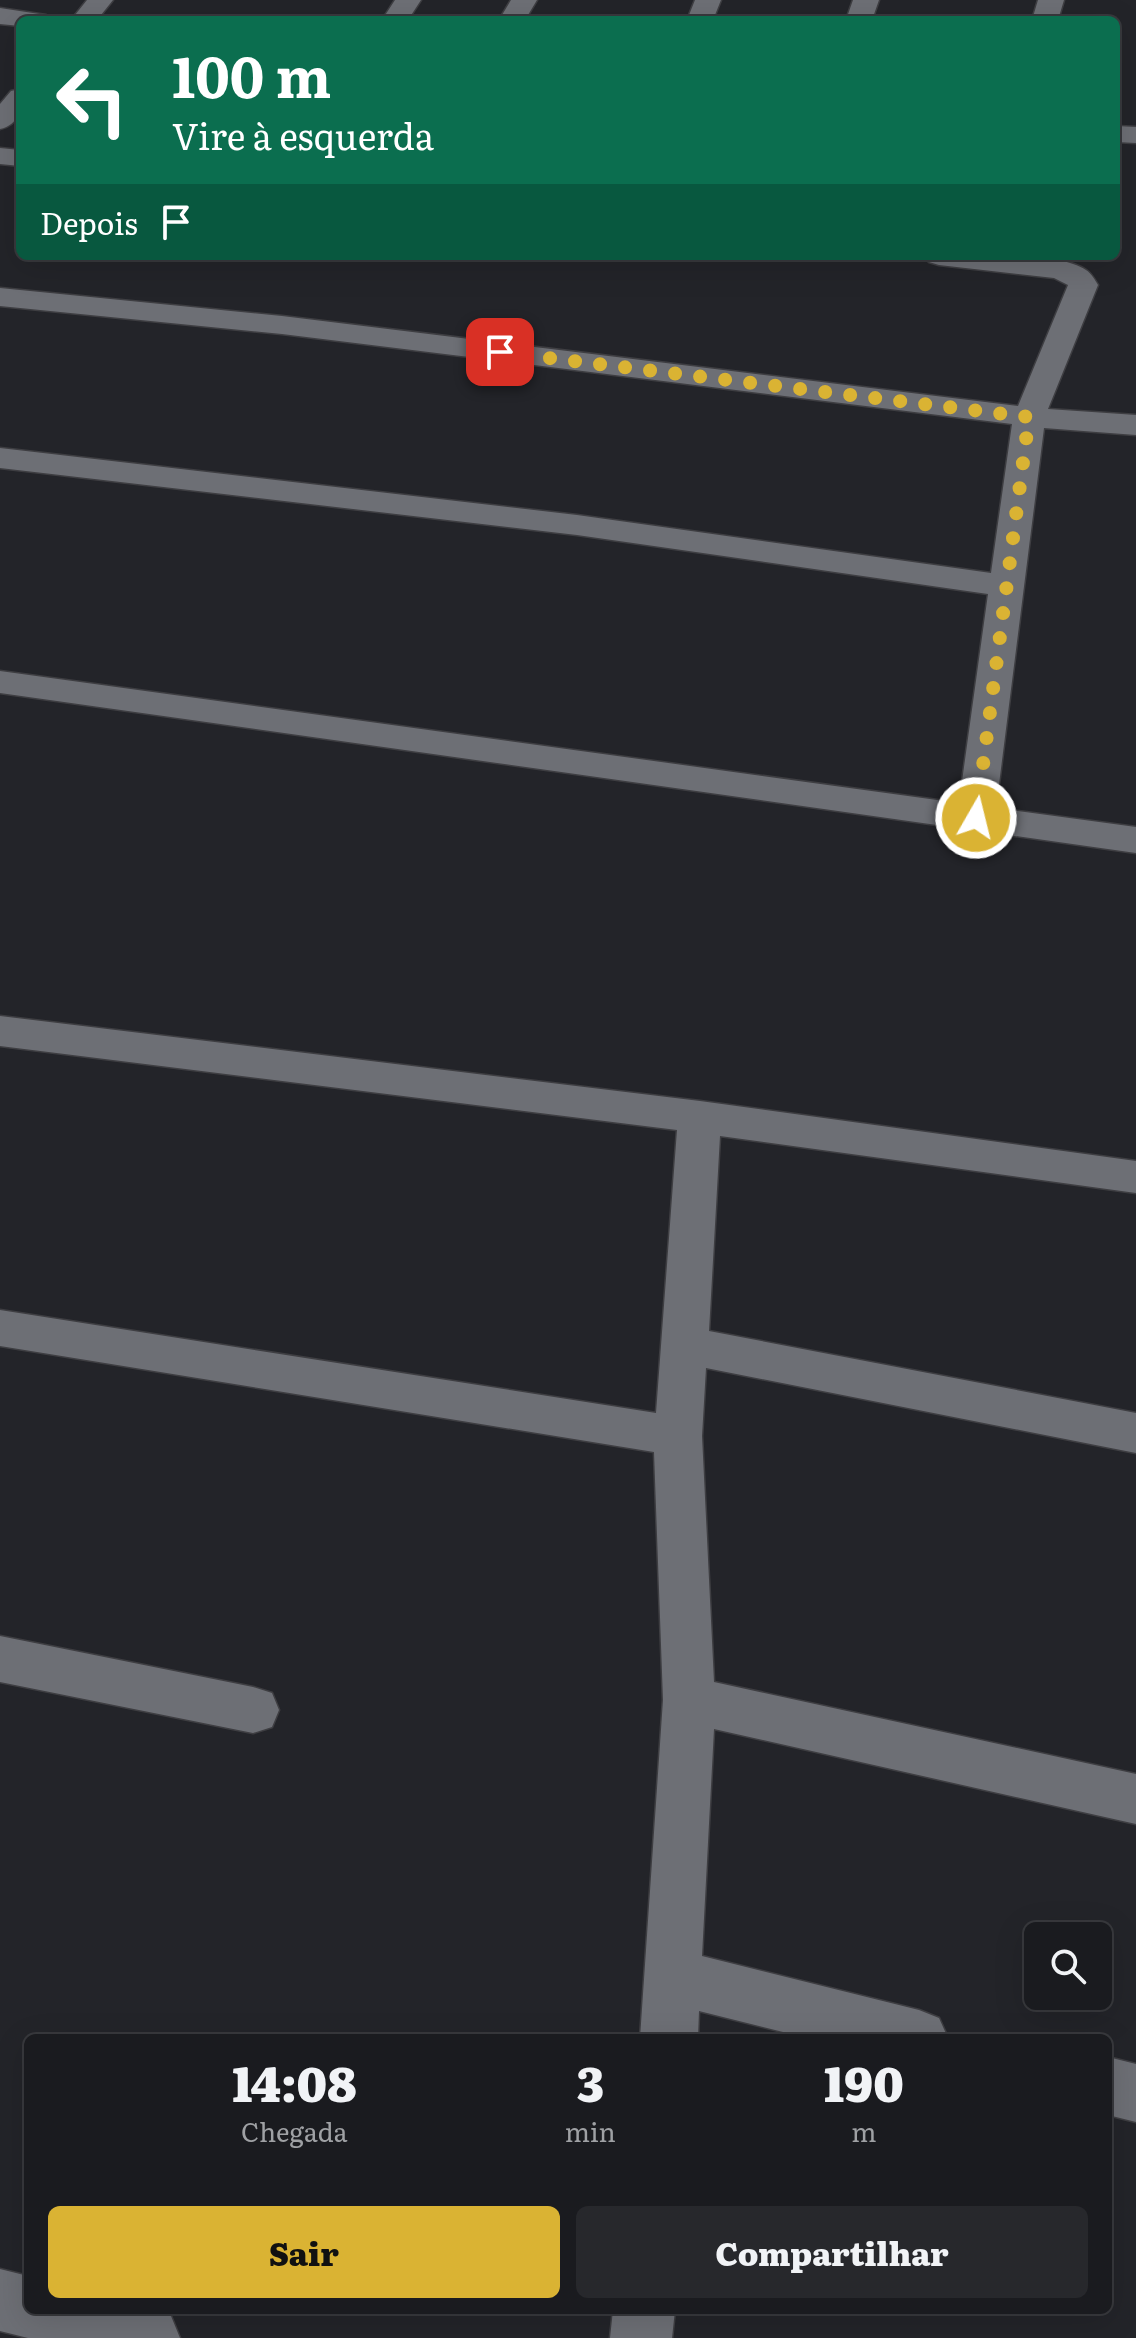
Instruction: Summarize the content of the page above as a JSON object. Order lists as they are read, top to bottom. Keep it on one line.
{"page":{"turn":["100 m","Vire à esquerda"],"then":"Depois","eta":["14:08","Chegada","3","min","190","m"],"buttons":["Sair","Compartilhar"]}}
